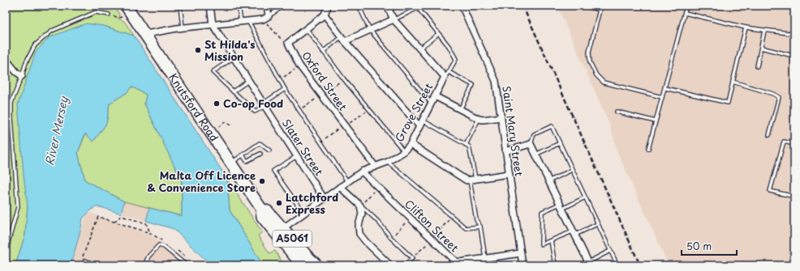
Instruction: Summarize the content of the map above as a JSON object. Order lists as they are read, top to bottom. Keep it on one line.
{"streets":{"highway":["Knutsford Road","A5061"],"street":["Oxford Street","Grove Street","Saint Mary Street","Slater Street","Clifton Street"]},"crossings":[["Oxford Street","Grove Street"],["Knutsford Road","Grove Street"],["Grove Street","Slater Street"],["Grove Street","Clifton Street"],["Saint Mary Street","Clifton Street"]],"water":["River Mersey"],"places":["St Hilda's Mission","Co-op Food","Malta Off Licence & Convenience Store","Latchford Express"],"scale_bar":"50 m"}
